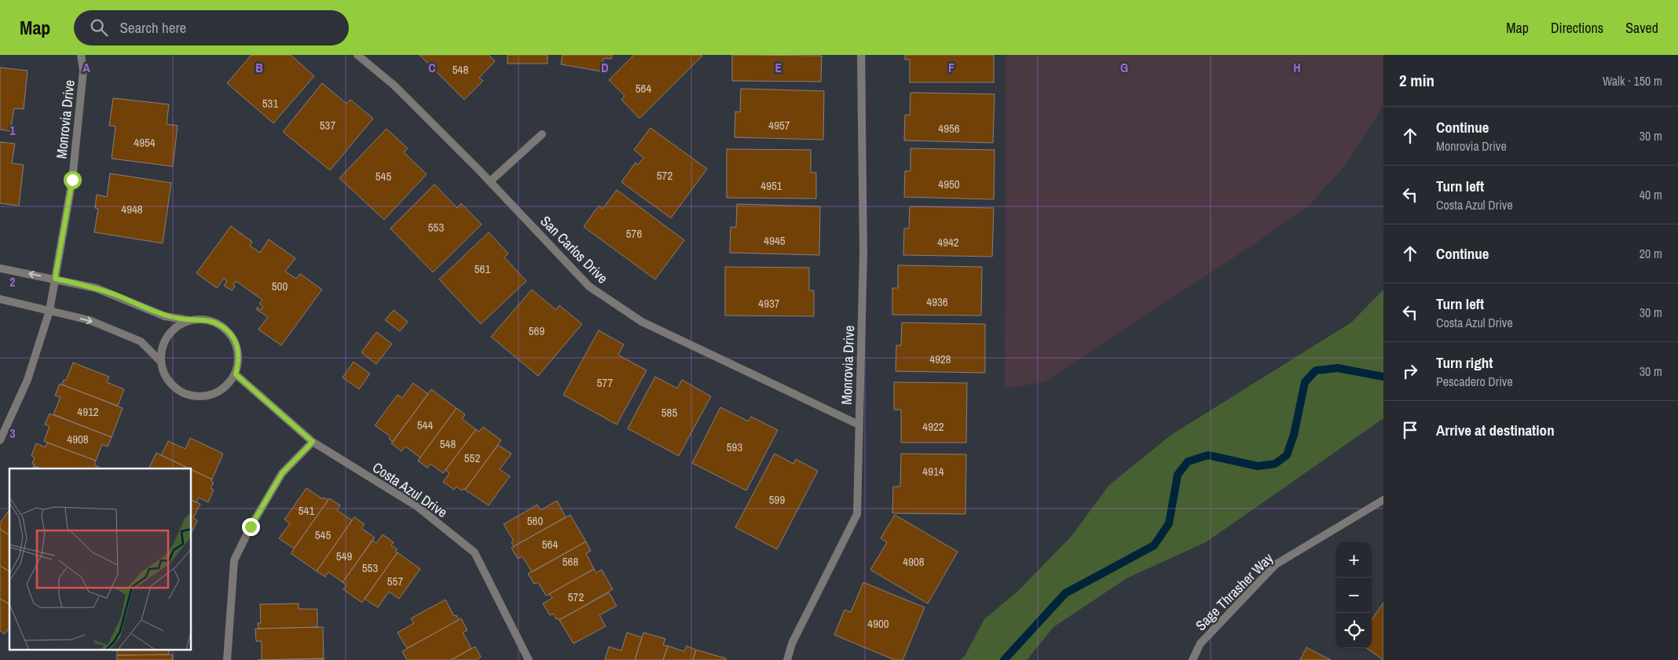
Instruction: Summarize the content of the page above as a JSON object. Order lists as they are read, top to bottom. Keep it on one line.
{"streets":{"street":["Monrovia Drive","San Carlos Drive","Costa Azul Drive","Sage Thrasher Way"]},"crossings":[["Monrovia Drive","San Carlos Drive"]],"house_numbers":["548","564","531","537","4957","4956","4954","572","545","4950","4951","4948","553","576","4945","4942","561","500","4936","4937","569","4928","577","4912","585","544","4922","4908","548","593","552","4914","599","541","560","545","564","549","568","4908","553","557","572","4900"],"page":{"header":"Map","search":"Search here","nav":["Map","Directions","Saved"],"heading":["2 min","Walk · 150 m"],"list":[["Continue","Monrovia Drive","30 m"],["Turn left","Costa Azul Drive","40 m"],["Continue","20 m"],["Turn left","Costa Azul Drive","30 m"],["Turn right","Pescadero Drive","30 m"],"Arrive at destination"],"map_buttons":["+","−"]},"grid":{"columns":["A","B","C","D","E","F","G","H"],"rows":["1","2","3"]}}
